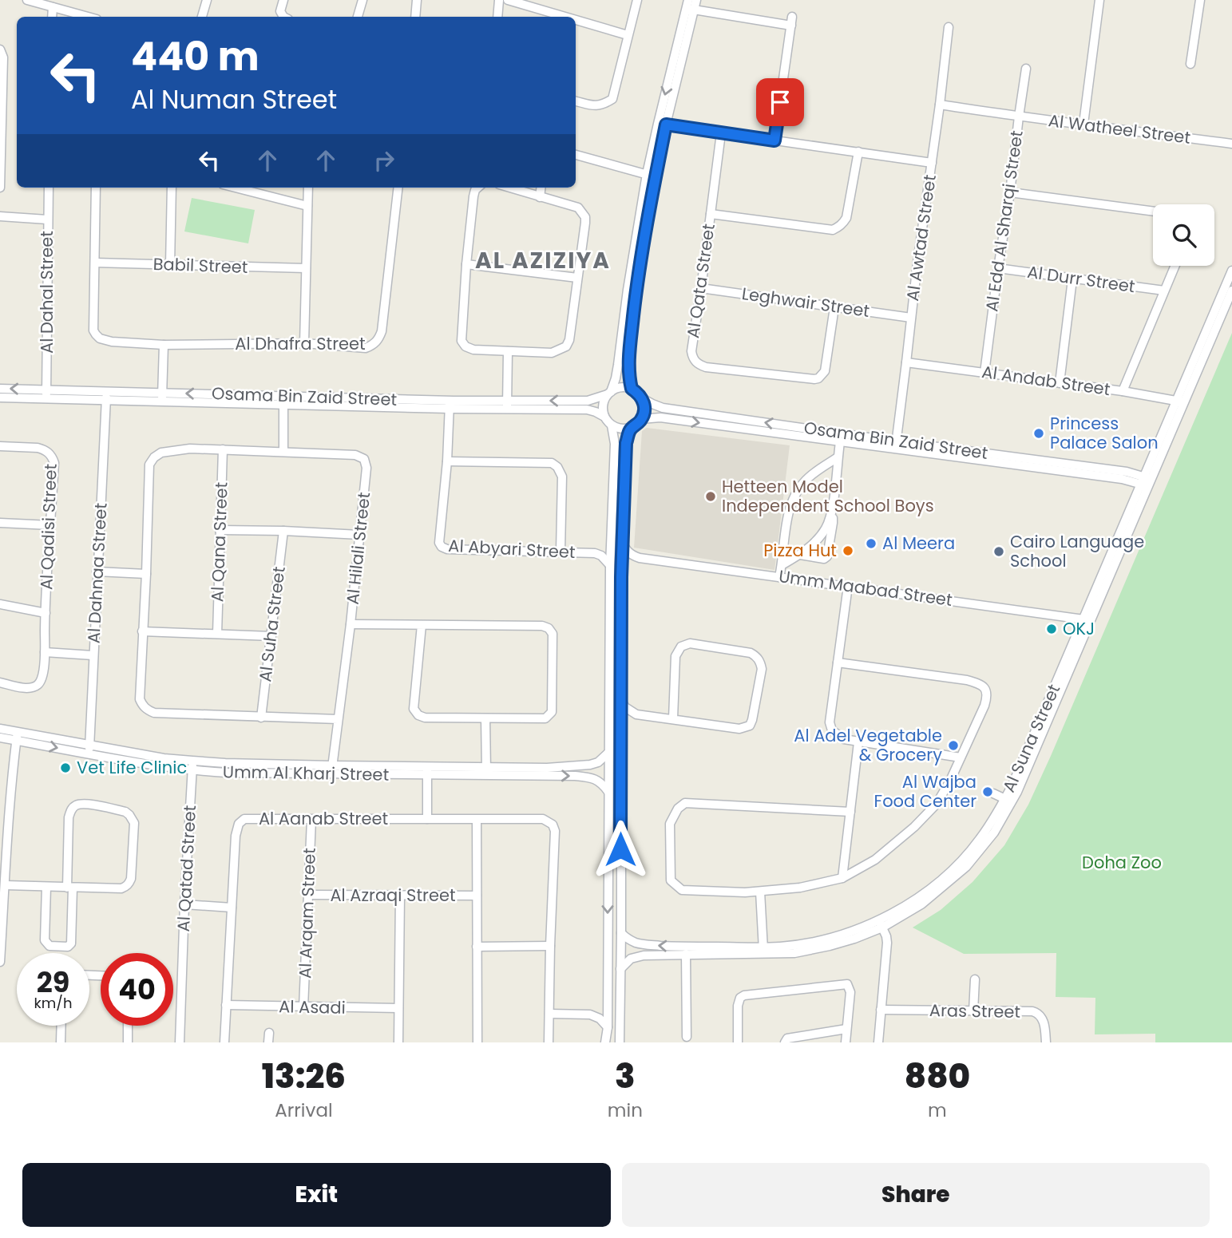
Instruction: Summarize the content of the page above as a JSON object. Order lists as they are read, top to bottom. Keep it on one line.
{"streets":{"street":["Al Watheel Street","Al Edd Al Sharqi Street","Al Awtad Street","Babil Street","Al Durr Street","Al Qata Street","Al Dahal Street","Leghwair Street","Al Dhafra Street","Al Andab Street","Osama Bin Zaid Street","Al Qadisi Street","Al Qana Street","Al Hilali Street","Al Abyari Street","Al Dahnaa Street","Umm Maabad Street","Al Suha Street","Al Suna Street","Umm Al Kharj Street","Al Aanab Street","Al Qatad Street","Al Azraqi Street","Al Arqam Street","Al Asadi","Aras Street"]},"crossings":[["Al Watheel Street","Al Edd Al Sharqi Street"],["Al Watheel Street","Al Awtad Street"],["Al Edd Al Sharqi Street","Al Durr Street"],["Al Edd Al Sharqi Street","Al Andab Street"],["Al Awtad Street","Leghwair Street"],["Al Awtad Street","Al Andab Street"],["Al Awtad Street","Osama Bin Zaid Street"],["Babil Street","Al Dhafra Street"],["Al Qata Street","Leghwair Street"],["Al Dahal Street","Osama Bin Zaid Street"],["Al Andab Street","Al Suna Street"],["Osama Bin Zaid Street","Al Abyari Street"],["Osama Bin Zaid Street","Al Dahnaa Street"],["Osama Bin Zaid Street","Al Suna Street"],["Al Qana Street","Al Hilali Street"],["Al Hilali Street","Al Suha Street"],["Al Hilali Street","Umm Al Kharj Street"],["Al Dahnaa Street","Umm Al Kharj Street"],["Umm Maabad Street","Al Suna Street"],["Umm Al Kharj Street","Al Qatad Street"],["Al Aanab Street","Al Arqam Street"],["Al Aanab Street","Al Asadi"],["Al Azraqi Street","Al Arqam Street"],["Al Arqam Street","Al Asadi"]],"districts":["AL AZIZIYA"],"parks":["Doha Zoo"],"places":["Princess Palace Salon","Hetteen Model Independent School Boys","Al Meera","Pizza Hut","Cairo Language School","OKJ","Al Adel Vegetable & Grocery","Vet Life Clinic","Al Wajba Food Center"],"page":{"turn":["440 m","Al Numan Street"],"speed":"29 km/h","limit":"40","eta":["13:26","Arrival","3","min","880","m"],"buttons":["Exit","Share"]}}
